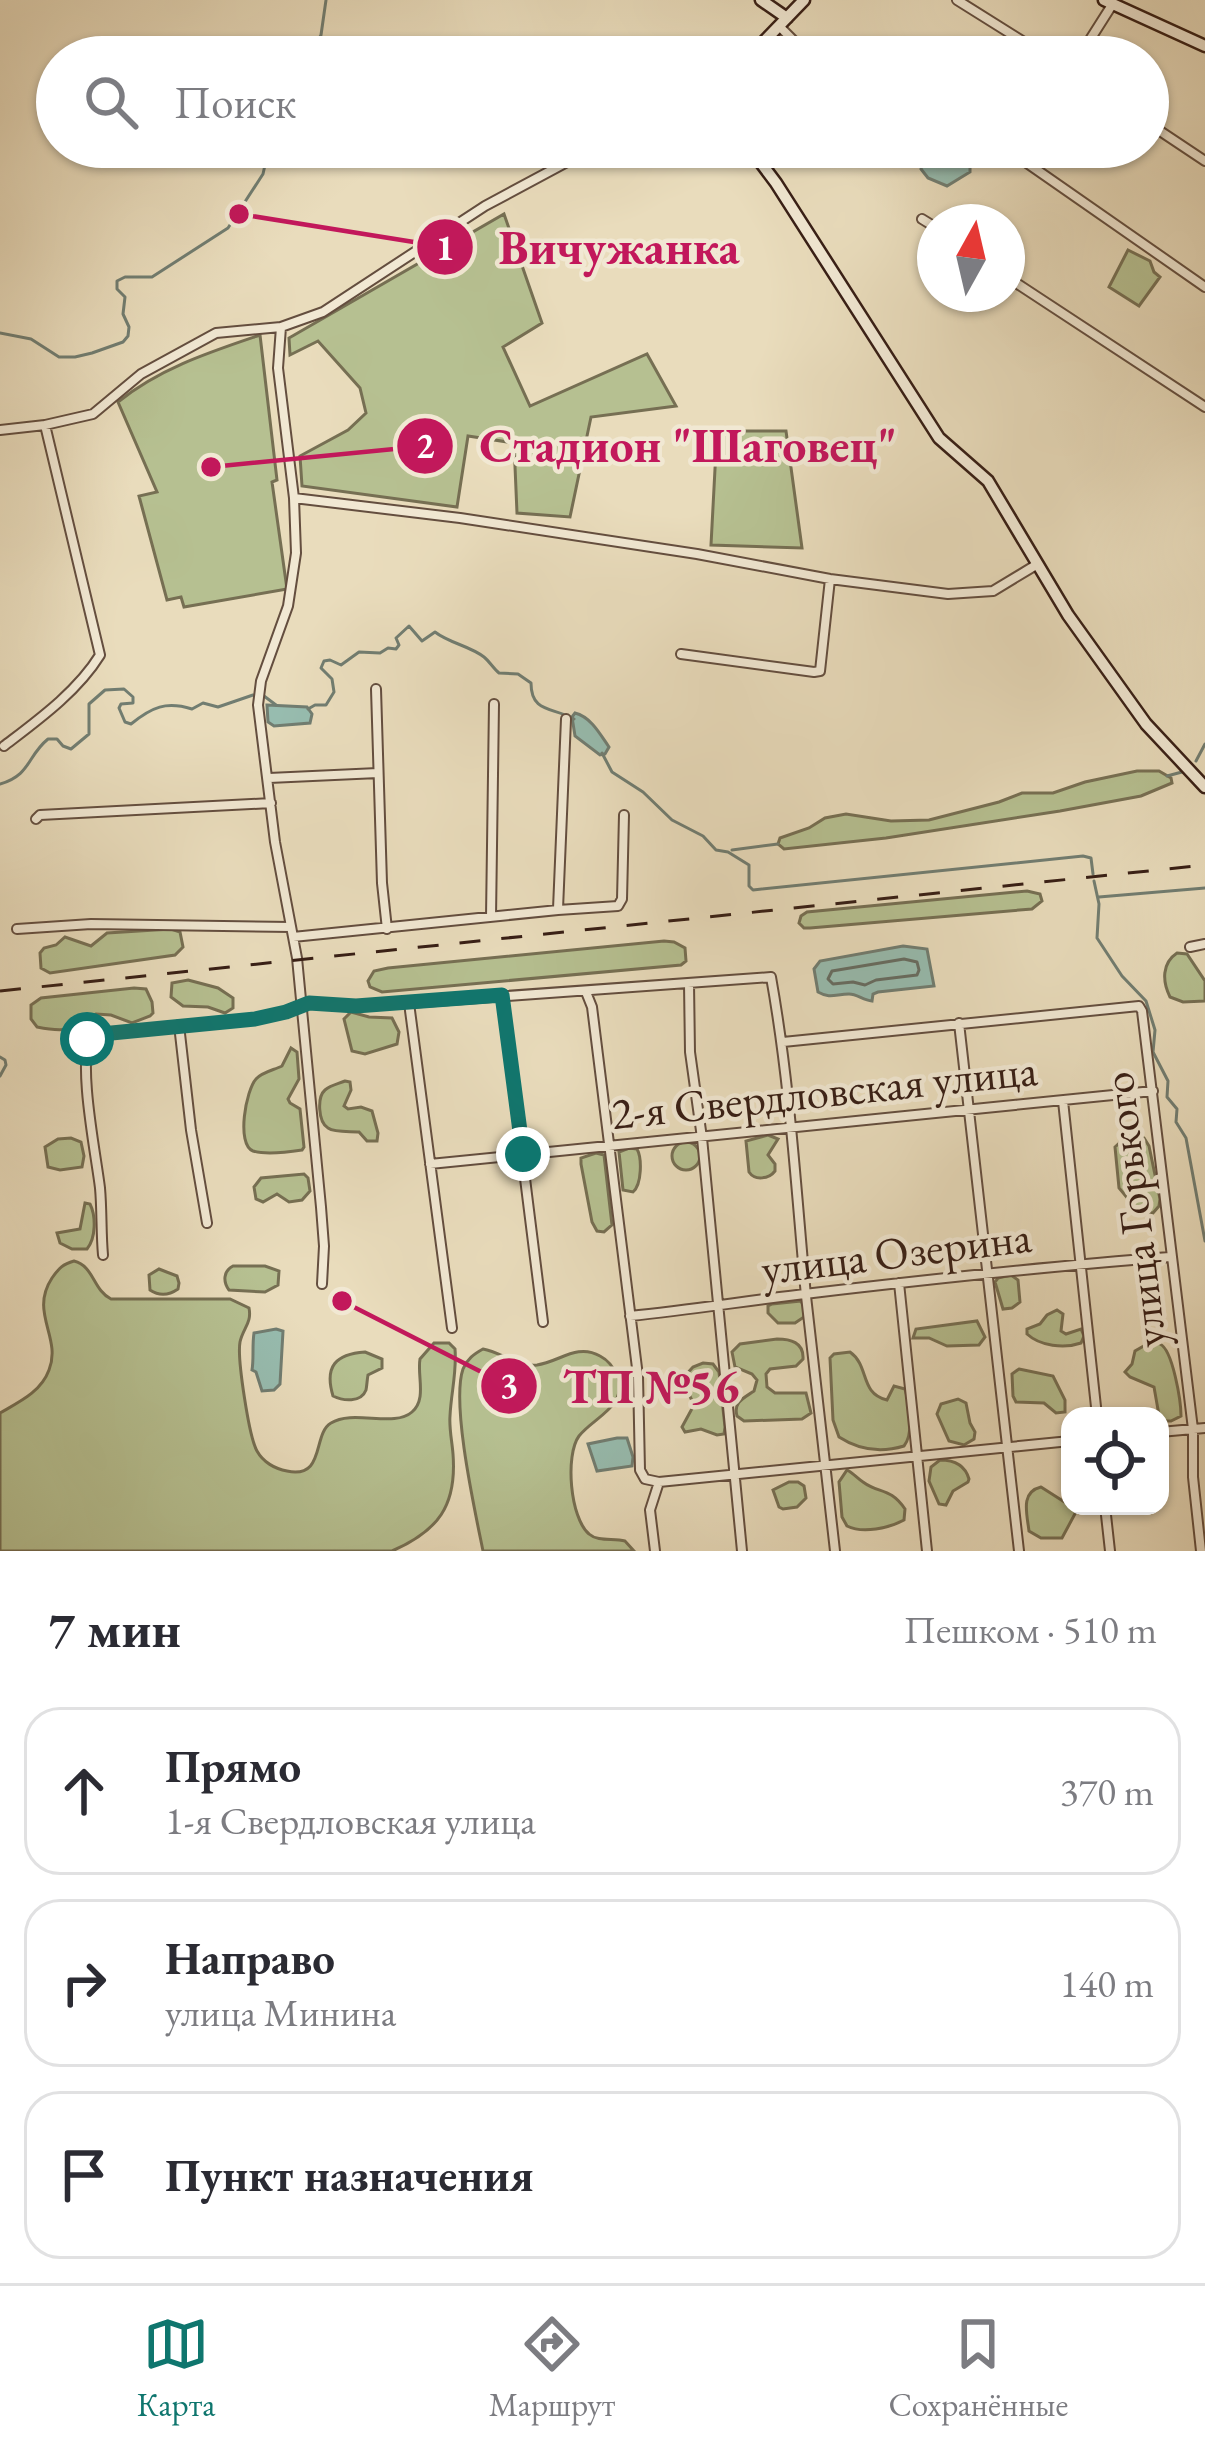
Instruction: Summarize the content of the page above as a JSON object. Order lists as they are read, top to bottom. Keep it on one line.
{"streets":{"street":["2-я Свердловская улица","улица Горького","улица Озерина"]},"crossings":[["2-я Свердловская улица","улица Горького"],["улица Горького","улица Озерина"]],"places":["Вичужанка","Стадион \"Шаговец\"","ТП №56"],"north":"top","page":{"search":"Поиск","heading":["7 мин","Пешком · 510 m"],"list":[["Прямо","1-я Свердловская улица","370 m"],["Направо","улица Минина","140 m"],"Пункт назначения"],"nav":["Карта","Маршрут","Сохранённые"]}}
